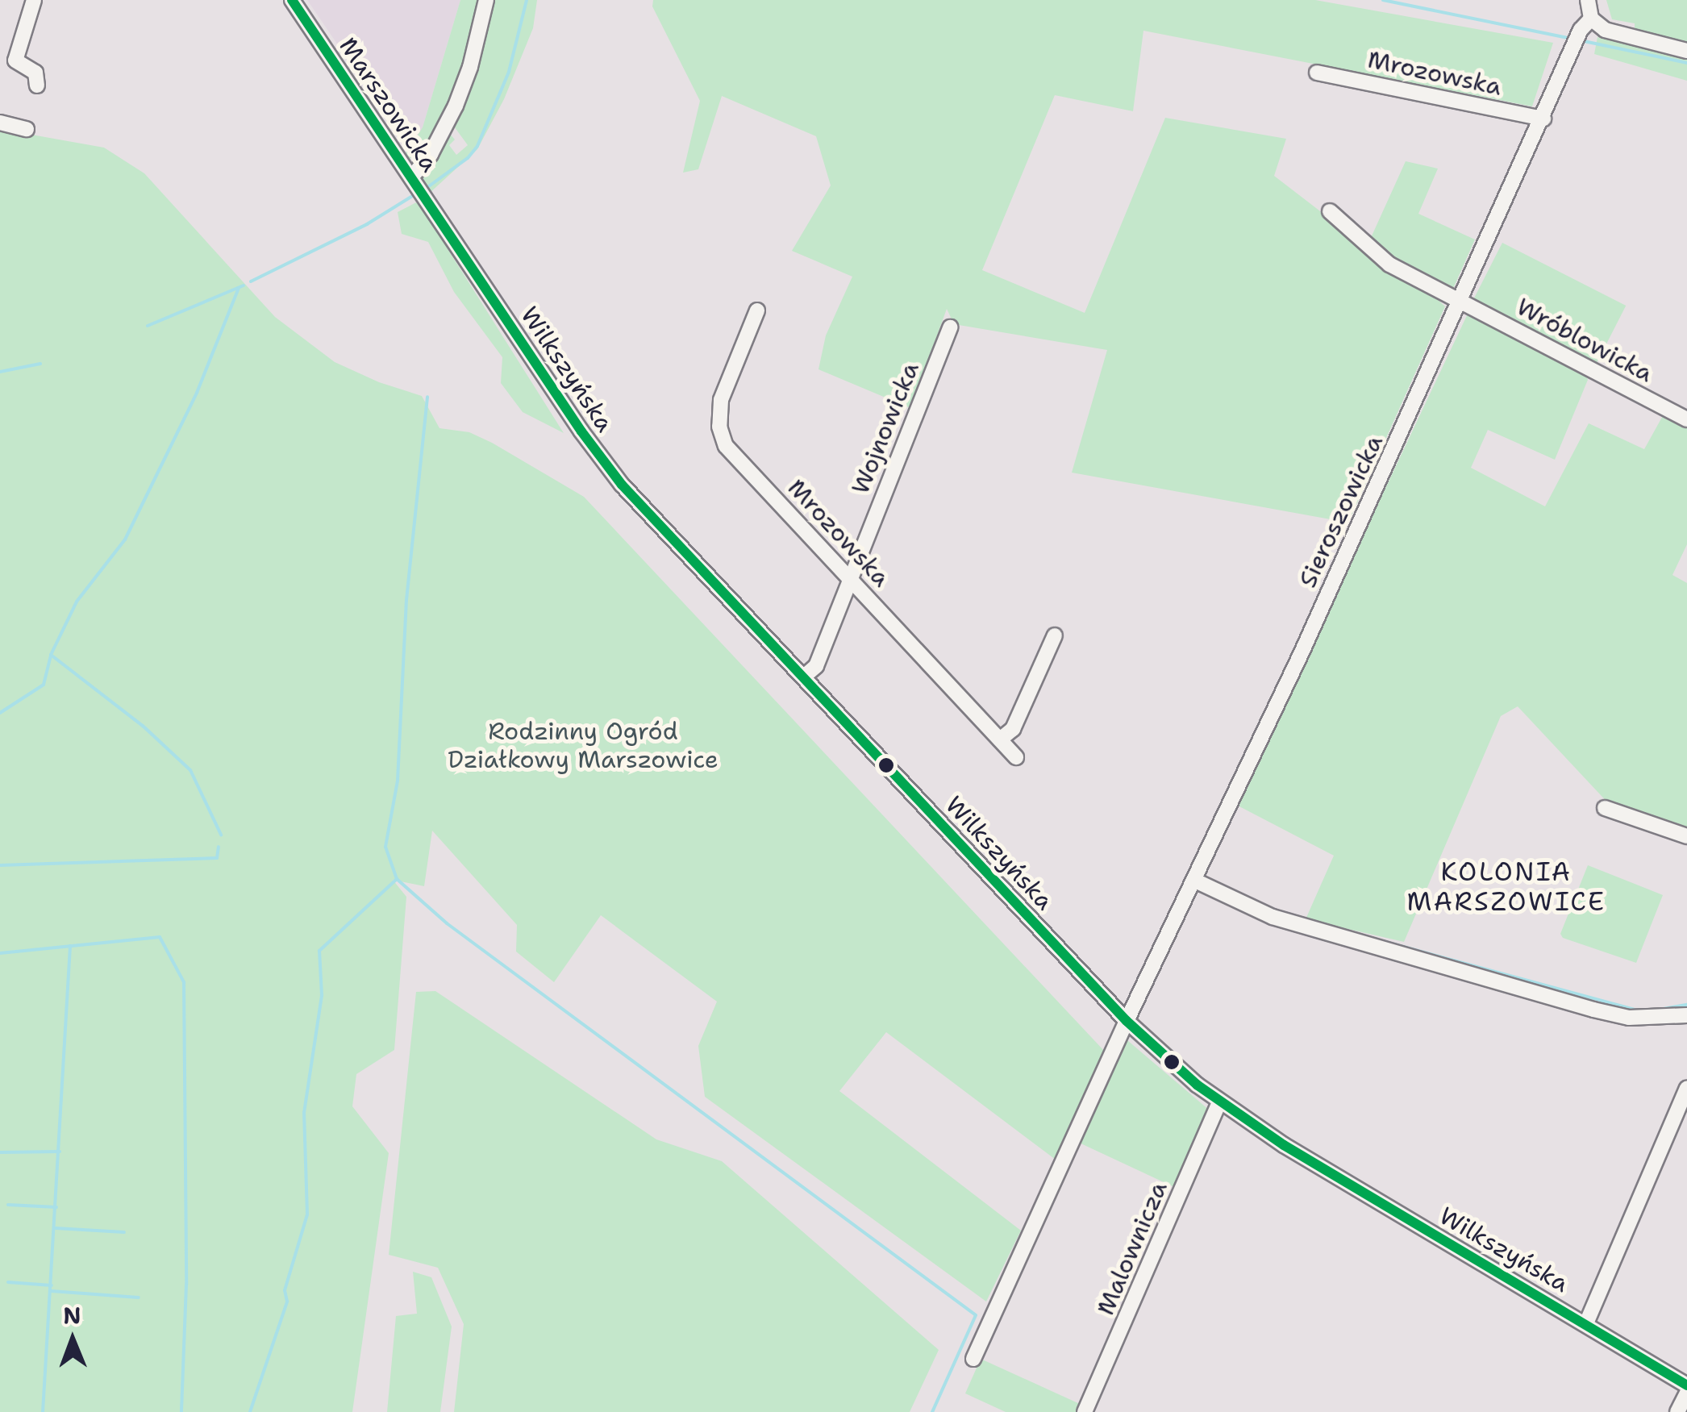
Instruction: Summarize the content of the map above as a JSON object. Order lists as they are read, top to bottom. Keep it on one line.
{"streets":{"street":["Mrozowska","Marszowicka","Wróblowicka","Wilkszyńska","Wojnowicka","Sieroszowicka","Malownicza"]},"crossings":[["Mrozowska","Wojnowicka"],["Mrozowska","Sieroszowicka"],["Marszowicka","Wilkszyńska"],["Wróblowicka","Sieroszowicka"],["Wilkszyńska","Wojnowicka"],["Wilkszyńska","Sieroszowicka"],["Wilkszyńska","Malownicza"]],"districts":["KOLONIA MARSZOWICE"],"parks":["Rodzinny Ogród Działkowy Marszowice"],"north":"top"}
